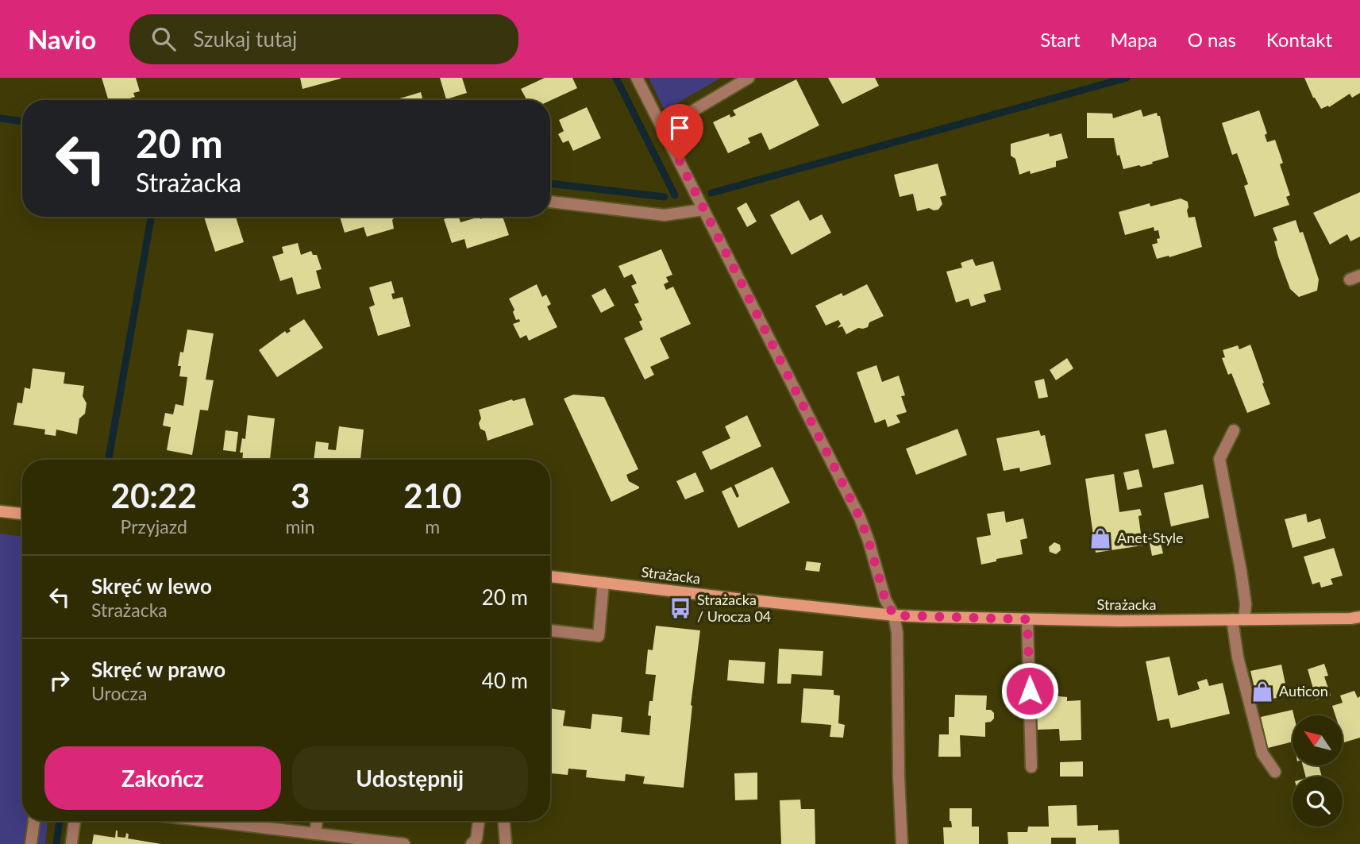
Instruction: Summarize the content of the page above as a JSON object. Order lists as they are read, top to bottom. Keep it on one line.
{"streets":{"street":["Strażacka"]},"places":{"shop":["Anet-Style","Auticon"],"bus stop":["Strażacka / Urocza 04"]},"north":"top left","page":{"header":"Navio","search":"Szukaj tutaj","nav":["Start","Mapa","O nas","Kontakt"],"turn":["20 m","Strażacka"],"eta":["20:22","Przyjazd","3","min","210","m"],"list":[{"name":"Skręć w lewo","note":"Strażacka","value":"20 m"},{"name":"Skręć w prawo","note":"Urocza","value":"40 m"}],"buttons":["Zakończ","Udostępnij"]}}
